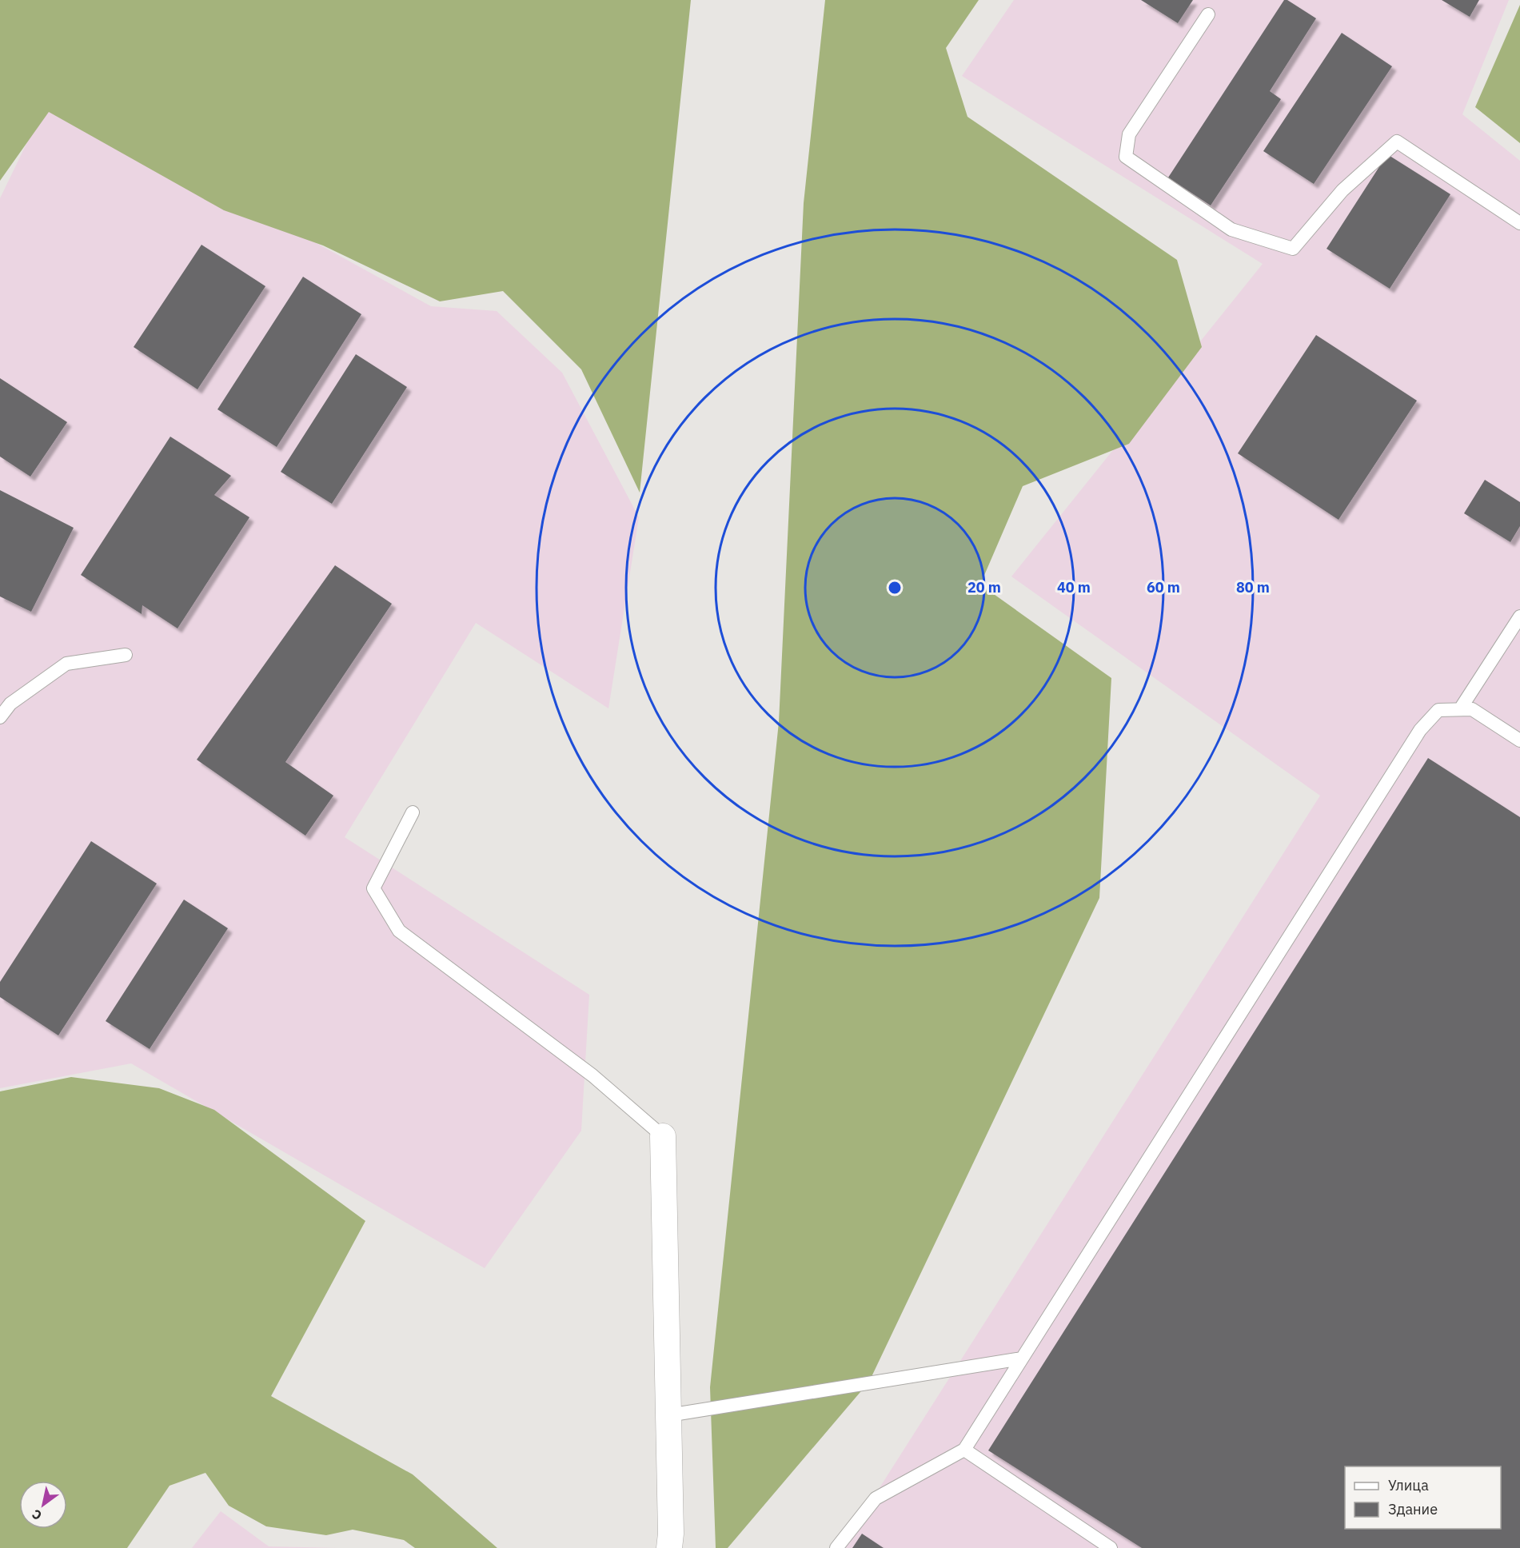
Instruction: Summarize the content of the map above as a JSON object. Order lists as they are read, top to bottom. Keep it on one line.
{"legend":["Улица","Здание"],"north":"bottom left","rings":["20 m","40 m","60 m","80 m"]}
